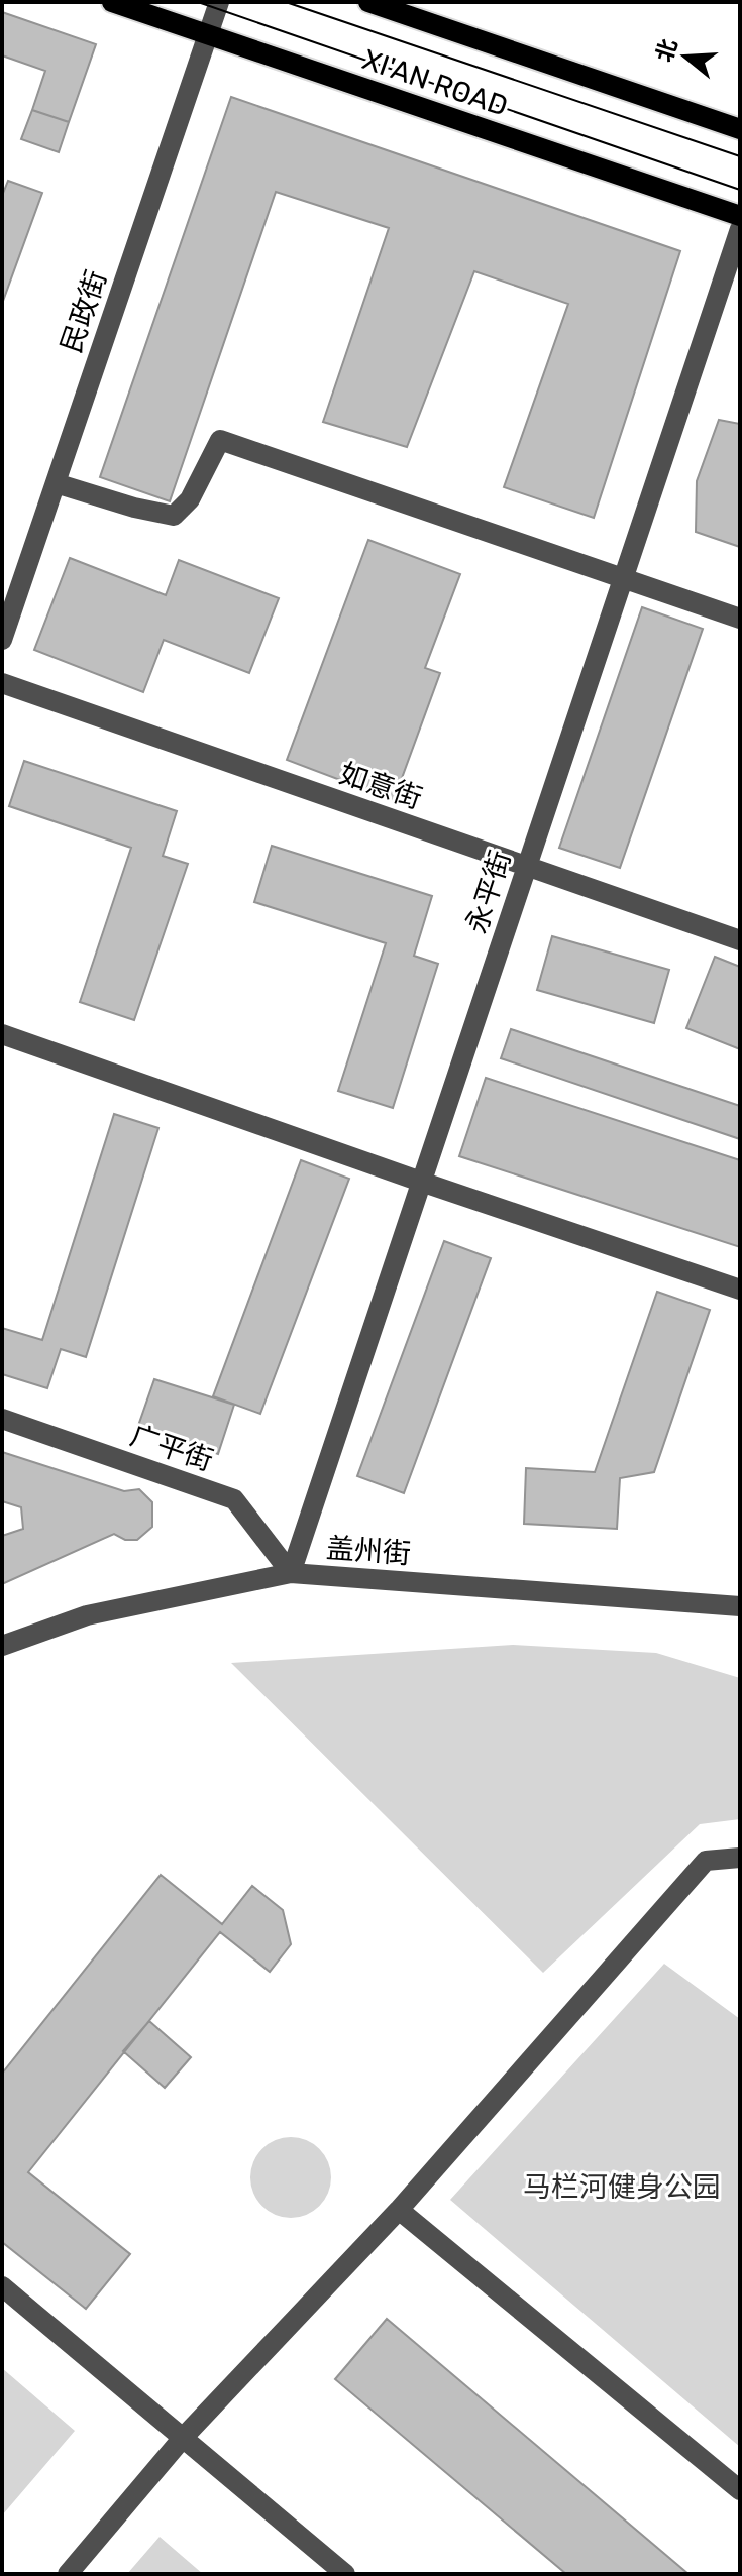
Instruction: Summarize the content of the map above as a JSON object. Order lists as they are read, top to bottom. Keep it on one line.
{"streets":{"main road":["XI'AN ROAD"],"street":["民政街","如意街","永平街","广平街","盖州街"]},"crossings":[["XI'AN ROAD","民政街"],["如意街","永平街"],["永平街","广平街"],["永平街","盖州街"],["广平街","盖州街"]],"parks":["马栏河健身公园"],"north":"left"}
